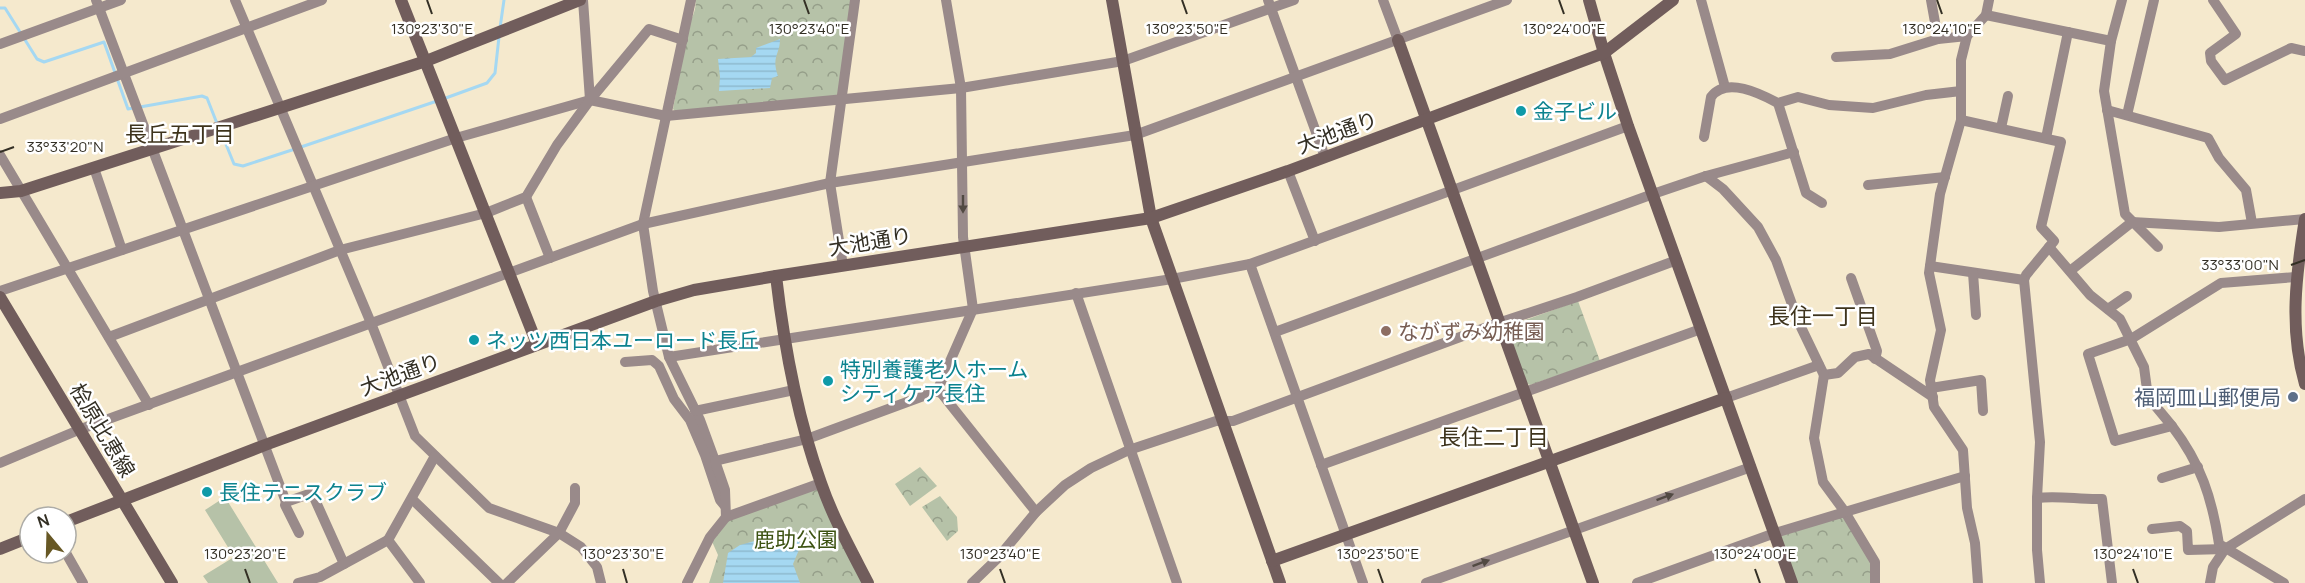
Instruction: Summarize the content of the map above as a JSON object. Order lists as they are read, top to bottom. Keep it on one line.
{"streets":{"street":["大池通り","桧原比恵線"]},"crossings":[["大池通り","桧原比恵線"]],"districts":["長丘五丁目","長住一丁目","長住二丁目"],"parks":["鹿助公園"],"places":["金子ビル","ながずみ幼稚園","ネッツ西日本ユーロード長丘","特別養護老人ホーム シティケア長住","福岡皿山郵便局","長住テニスクラブ"],"north":"top","coordinates":["130°23'40\"E","130°24'00\"E","130°24'10\"E","130°23'30\"E","130°23'50\"E","33°33'20\"N","33°33'00\"N","130°23'20\"E"]}
